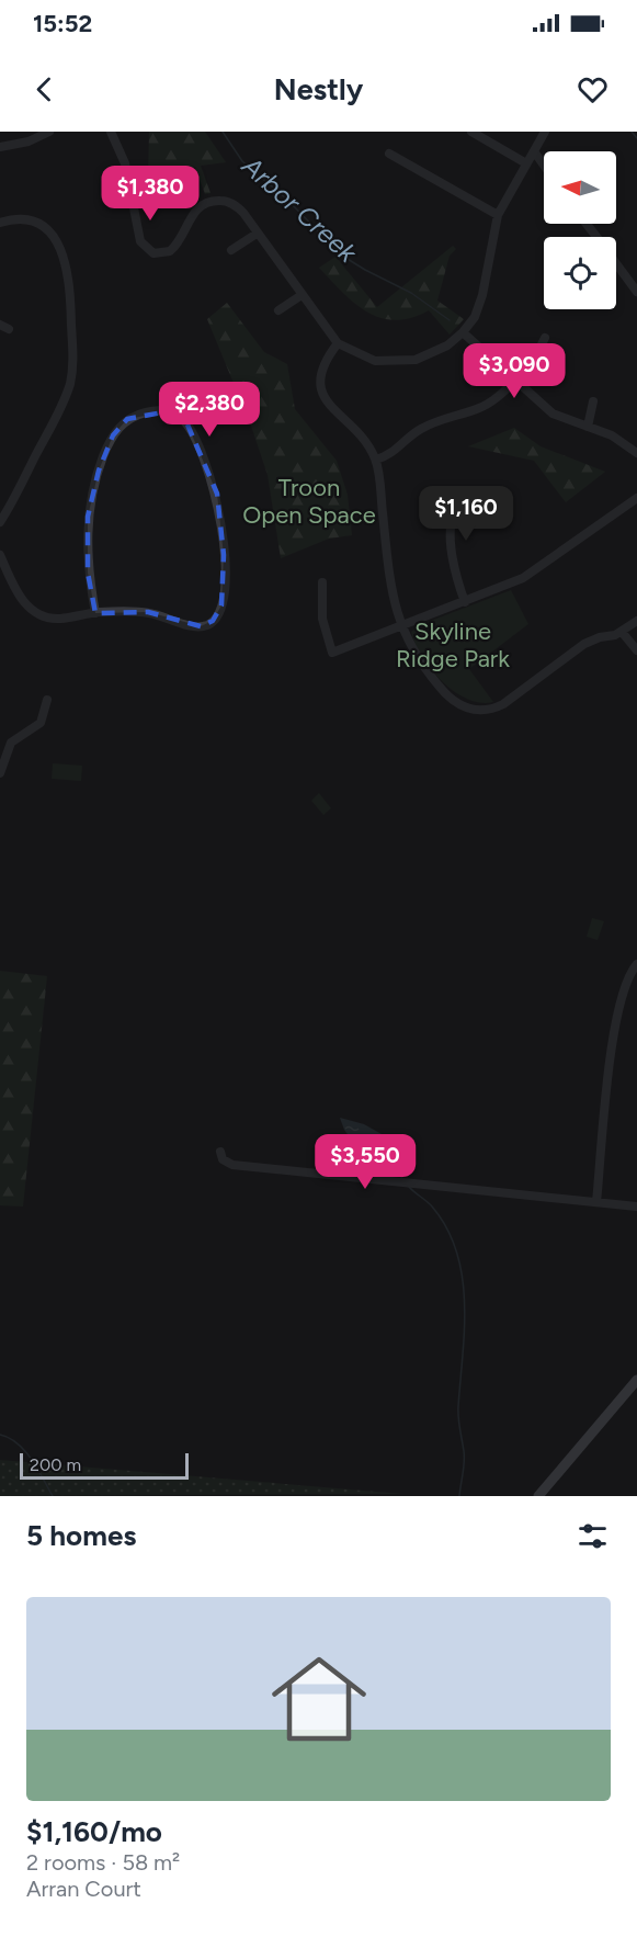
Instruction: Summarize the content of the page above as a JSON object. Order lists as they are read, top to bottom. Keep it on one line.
{"water":["Arbor Creek"],"parks":["Troon Open Space","Skyline Ridge Park"],"scale_bar":"200 m","north":"left","page":{"status":"15:52","header":"Nestly","price":["$1,380","$3,090","$2,380","$1,160","$3,550"],"scale":"200 m","heading":"5 homes","list":[{"name":"$1,160/mo","note":"2 rooms · 58 m² · Arran Court"}]}}
